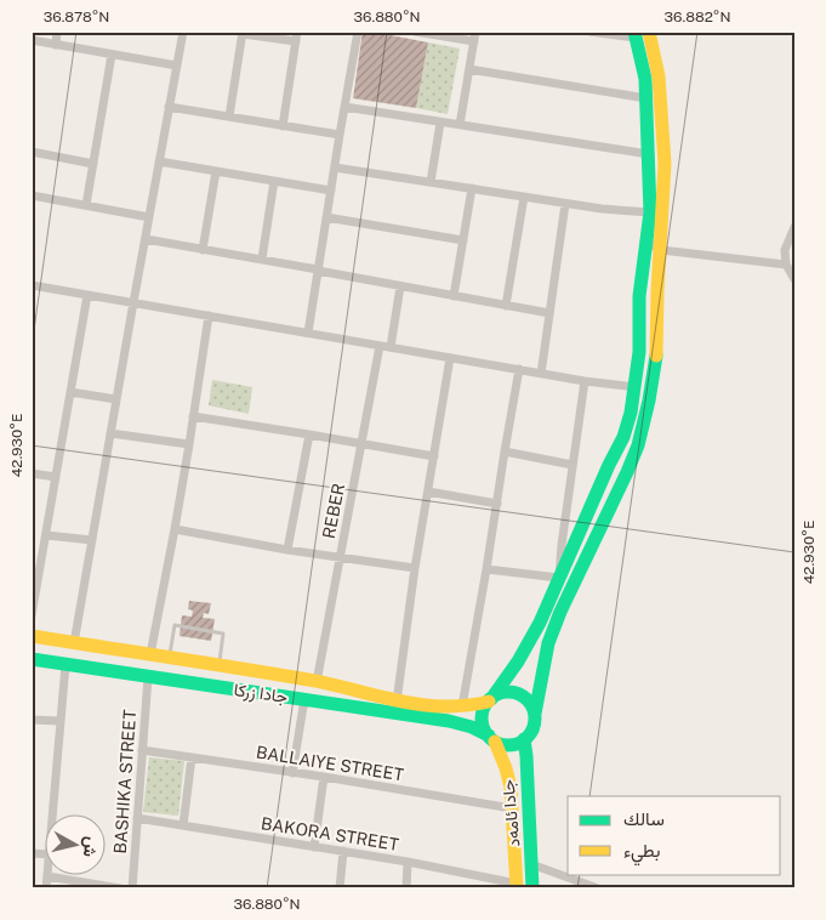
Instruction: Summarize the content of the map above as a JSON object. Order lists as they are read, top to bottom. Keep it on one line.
{"streets":{"main road":["جادا زرکا","جادا ئامەد"],"street":["REBER","BALLAIYE STREET","BASHIKA STREET","BAKORA STREET"]},"crossings":[["REBER","جادا زرکا"],["جادا زرکا","BASHIKA STREET"],["جادا زرکا","جادا ئامەد"],["BALLAIYE STREET","BASHIKA STREET"],["BALLAIYE STREET","جادا ئامەد"],["BASHIKA STREET","BAKORA STREET"],["جادا ئامەد","BAKORA STREET"]],"legend":["سالك","بطيء"],"north":"right","coordinates":["36.878°N","36.880°N","36.882°N","42.930°E"]}
